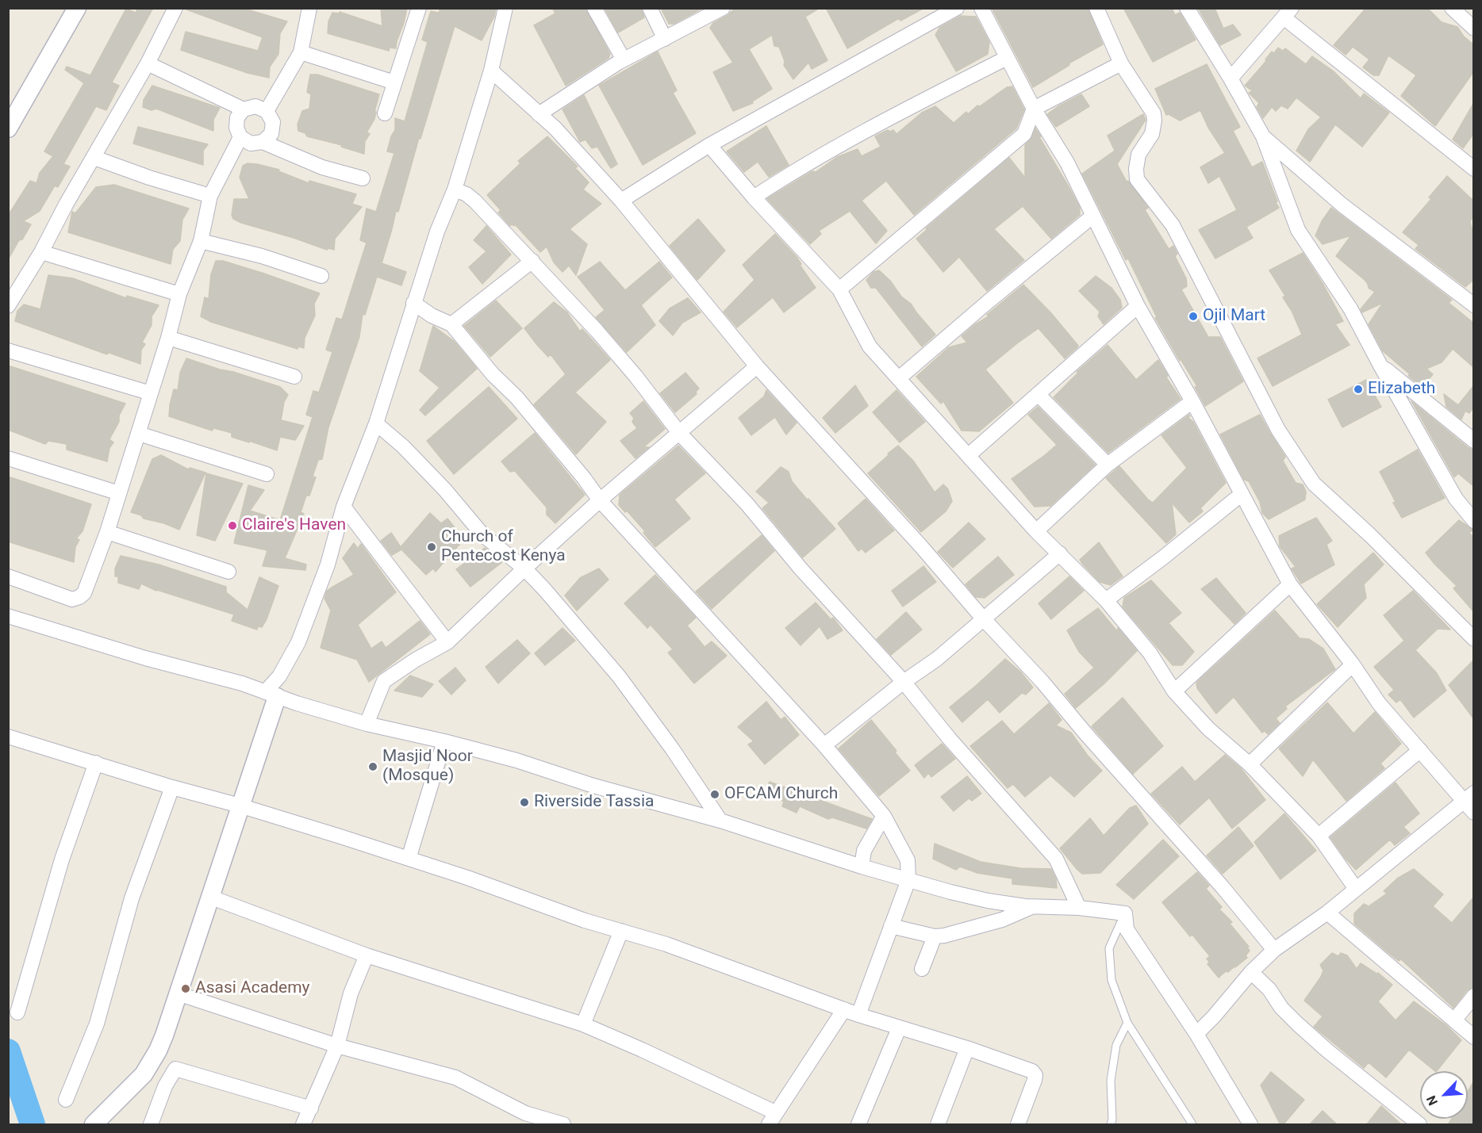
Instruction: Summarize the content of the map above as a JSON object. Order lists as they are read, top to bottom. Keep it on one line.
{"places":["Ojil Mart","Elizabeth","Claire's Haven","Church of Pentecost Kenya","Masjid Noor (Mosque)","OFCAM Church","Riverside Tassia","Asasi Academy"],"north":"bottom left"}
